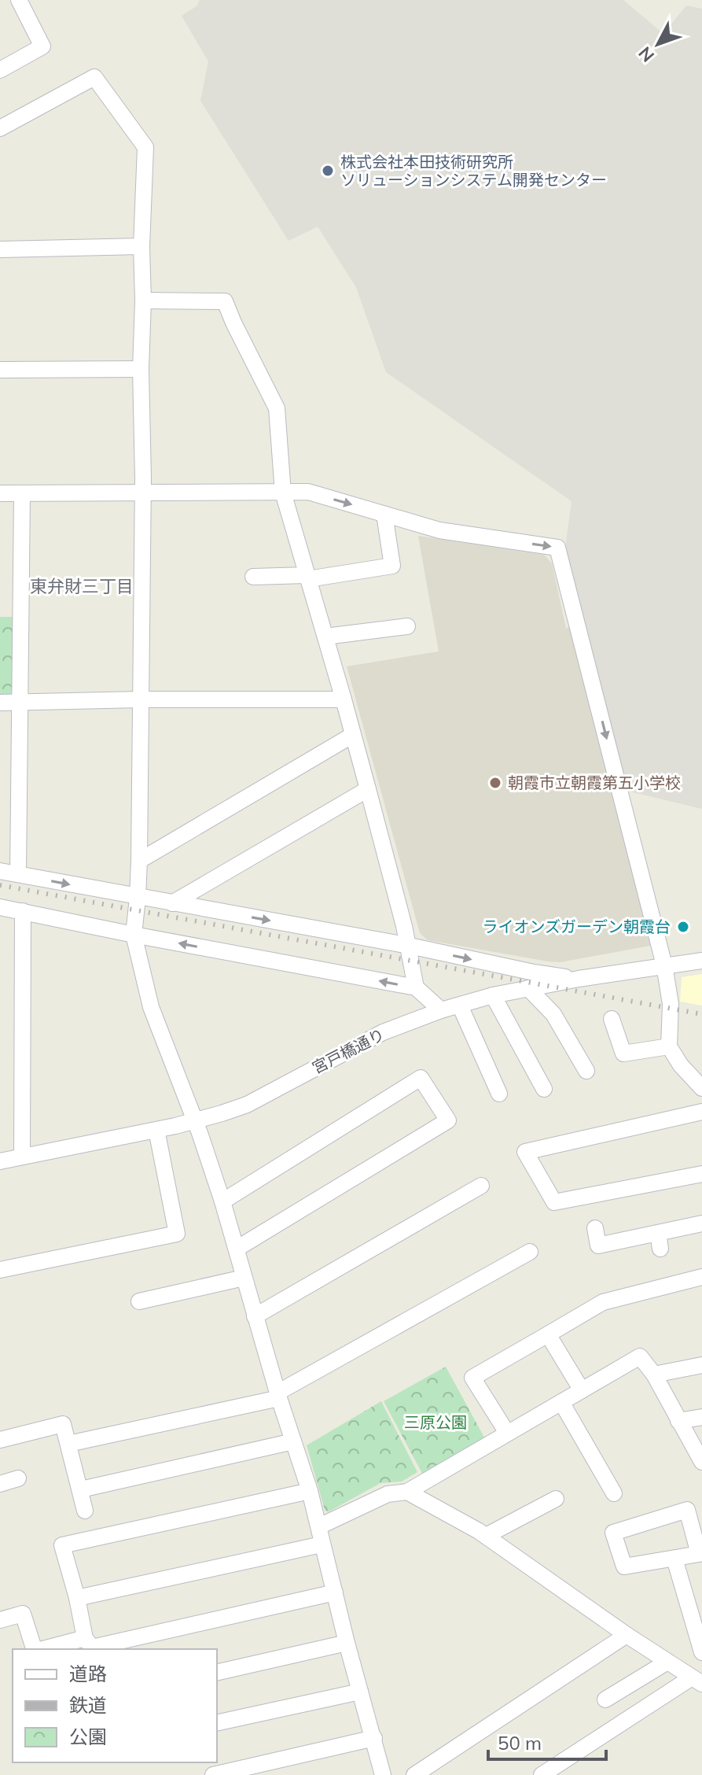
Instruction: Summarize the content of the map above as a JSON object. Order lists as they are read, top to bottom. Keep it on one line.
{"streets":{"street":["宮戸橋通り"]},"districts":["東弁財三丁目"],"parks":["三原公園"],"places":["株式会社本田技術研究所 ソリューションシステム開発センター","朝霞市立朝霞第五小学校","ライオンズガーデン朝霞台"],"legend":["道路","鉄道","公園"],"scale_bar":"50 m","north":"bottom left"}
